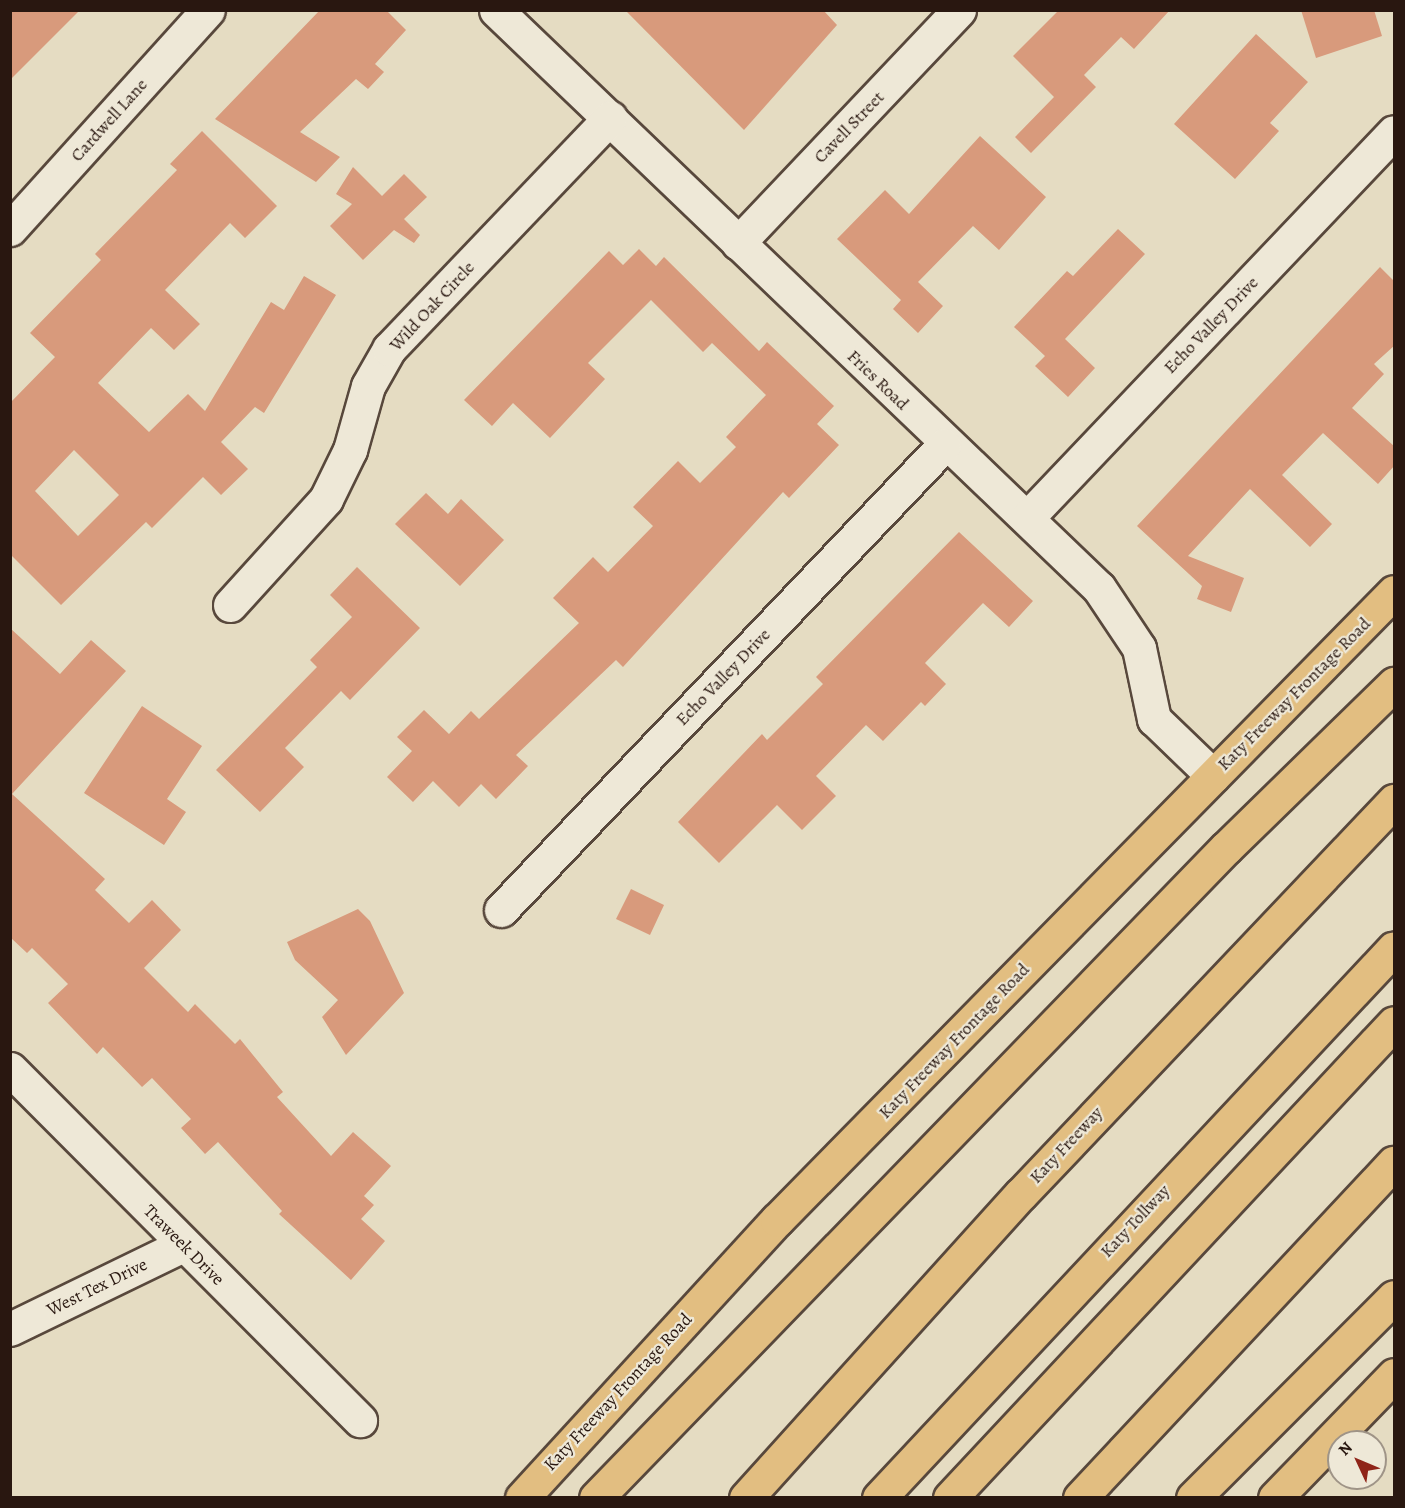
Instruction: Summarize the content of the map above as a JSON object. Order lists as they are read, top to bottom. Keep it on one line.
{"streets":{"main road":["Katy Freeway Frontage Road","Katy Freeway","Katy Tollway"],"street":["Cardwell Lane","Cavell Street","Wild Oak Circle","Echo Valley Drive","Fries Road","Traweek Drive","West Tex Drive"]},"crossings":[["Cavell Street","Fries Road"],["Wild Oak Circle","Fries Road"],["Echo Valley Drive","Fries Road"],["Fries Road","Katy Freeway Frontage Road"],["Traweek Drive","West Tex Drive"]],"north":"top left"}
